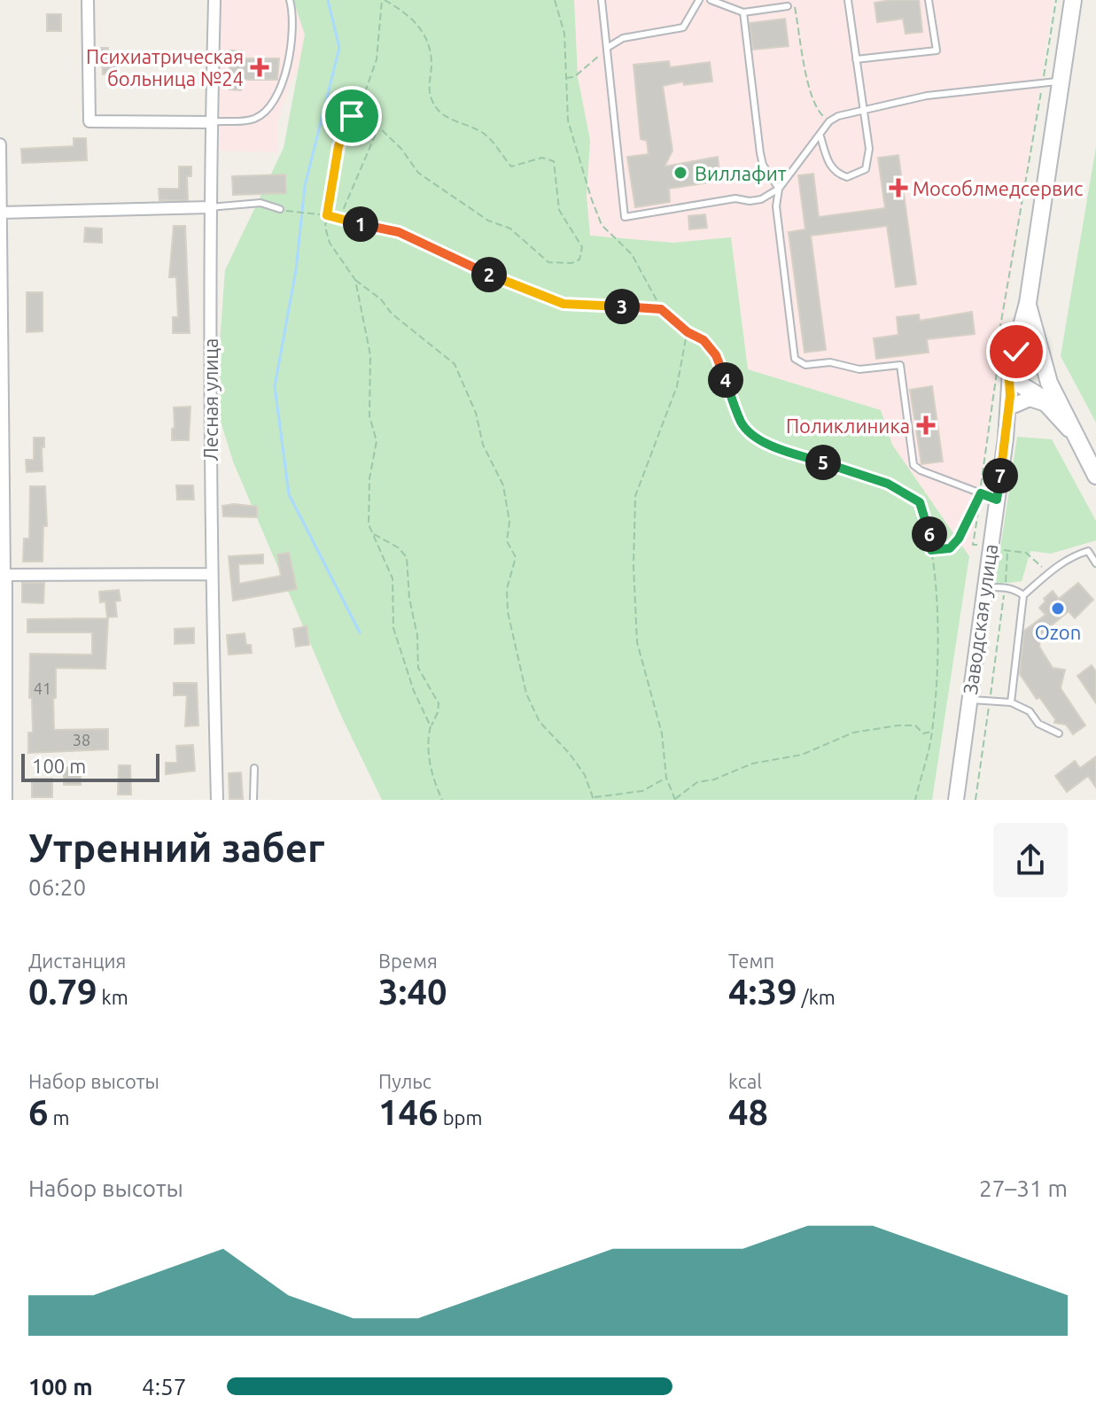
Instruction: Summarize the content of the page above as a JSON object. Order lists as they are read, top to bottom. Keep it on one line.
{"streets":{"street":["Лесная улица","Заводская улица"]},"places":{"health":["Психиатрическая больница №24","Мособлмедсервис","Поликлиника"],"other":["Виллафит","Ozon"]},"house_numbers":["41","38"],"scale_bar":"100 m","page":{"pins":["1","2","3","4","5","7","6"],"scale":"100 m","heading":["Утренний забег","06:20"],"stats":[["Дистанция","0.79 km"],["Время","3:40"],["Темп","4:39 /km"],["Набор высоты","6 m"],["Пульс","146 bpm"],["kcal","48"]],"chart":["Набор высоты","27–31 m"],"list":[{"name":"100 m","note":"4:57"}]}}
